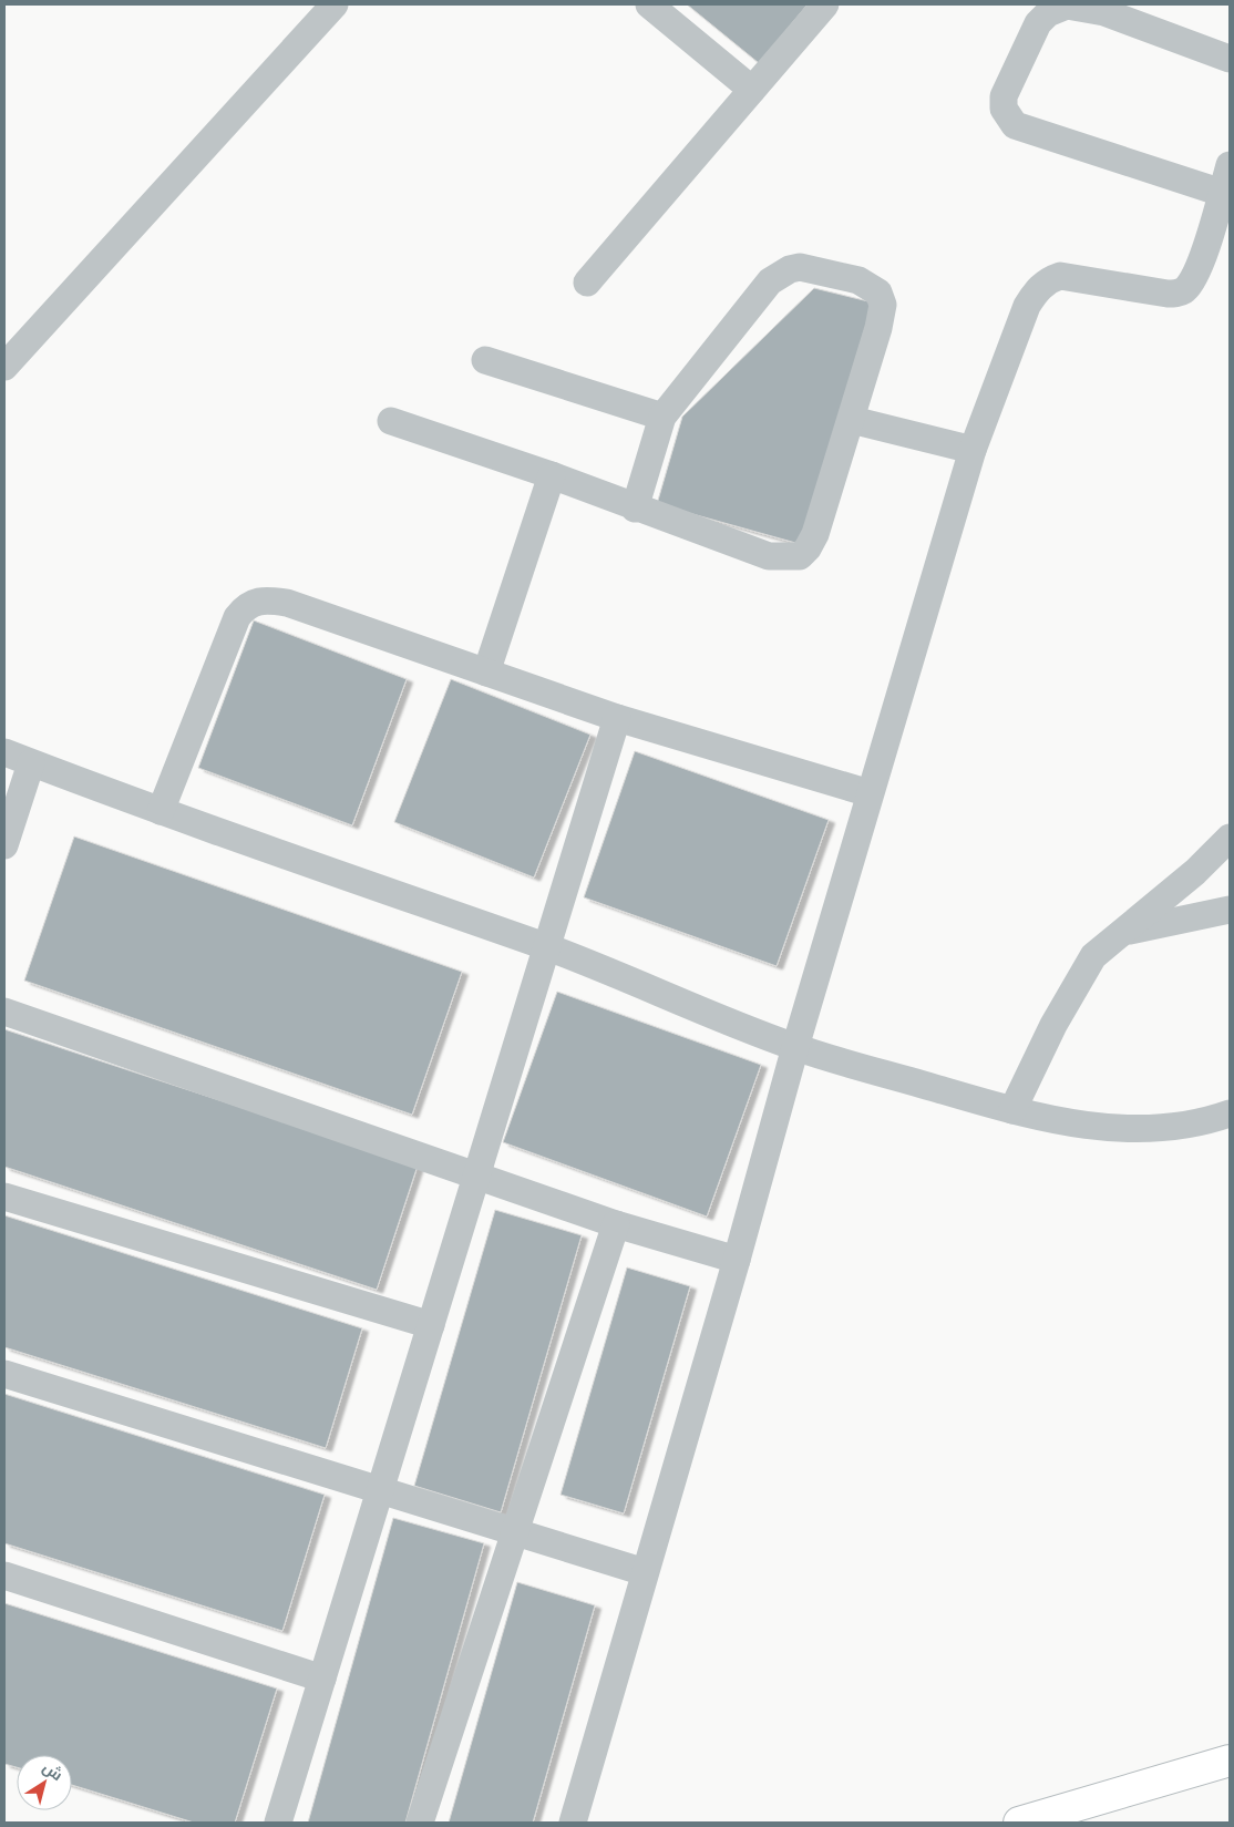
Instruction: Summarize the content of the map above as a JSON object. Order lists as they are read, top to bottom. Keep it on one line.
{"north":"top right"}
